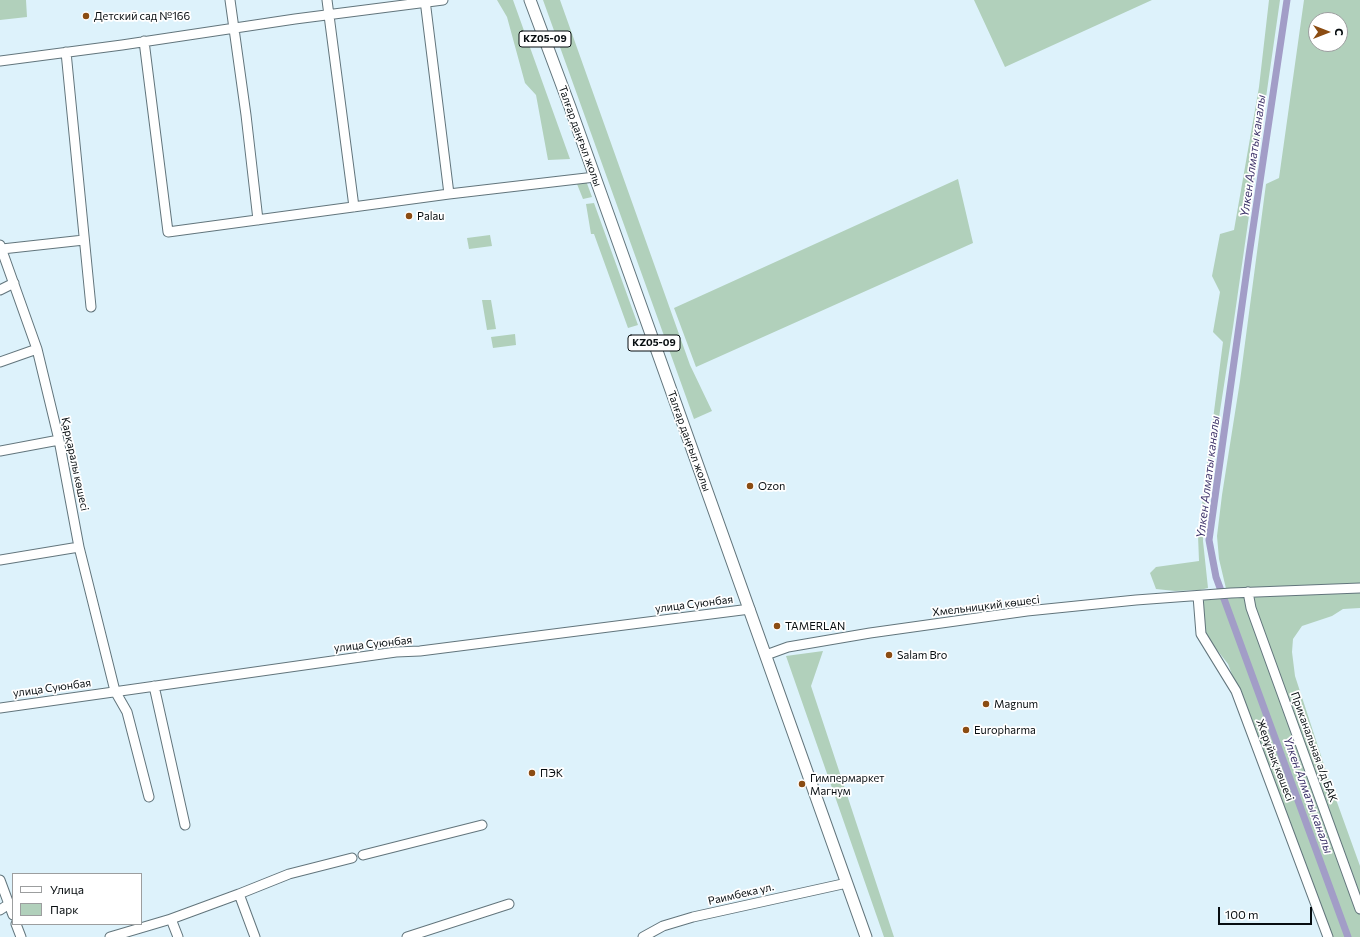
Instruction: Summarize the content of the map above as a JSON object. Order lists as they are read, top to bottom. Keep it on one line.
{"streets":{"main road":["KZ05-09","Талғар даңғыл жолы"],"street":["Қарқаралы көшесі","улица Суюнбая","Хмельницкий көшесі","Приканальная а/д БАК","Жерұйық көшесі","Раимбека ул."]},"crossings":[["KZ05-09","Талғар даңғыл жолы"],["KZ05-09","Раимбека ул."],["Талғар даңғыл жолы","улица Суюнбая"],["Талғар даңғыл жолы","Хмельницкий көшесі"],["Талғар даңғыл жолы","Раимбека ул."],["Қарқаралы көшесі","улица Суюнбая"],["Хмельницкий көшесі","Приканальная а/д БАК"],["Хмельницкий көшесі","Жерұйық көшесі"]],"water":["Үлкен Алматы каналы"],"places":["Детский сад №166","Palau","Ozon","TAMERLAN","Salam Bro","Magnum","Europharma","ПЭК","Гимпермаркет Магнум"],"legend":["Улица","Парк"],"scale_bar":"100 m","north":"right"}
